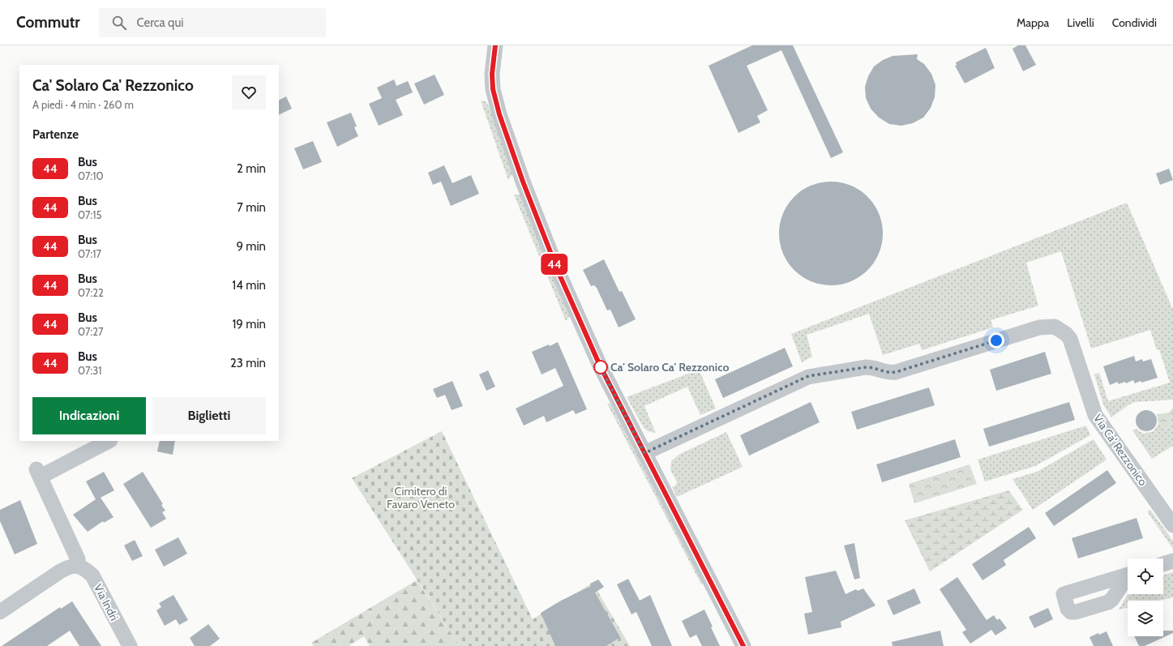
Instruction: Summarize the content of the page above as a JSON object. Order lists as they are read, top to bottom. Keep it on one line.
{"streets":{"street":["Via Ca' Rezzonico","Via Indri"]},"parks":["Cimitero di Favaro Veneto"],"places":["Ca' Solaro Ca' Rezzonico"],"lines":["bus line 44"],"page":{"header":"Commutr","search":"Cerca qui","nav":["Mappa","Livelli","Condividi"],"on_map":"44","heading":[["Ca' Solaro Ca' Rezzonico","A piedi · 4 min · 260 m"],"Partenze"],"list":[{"mark":"44","name":"Bus","note":"07:10","value":"2 min"},{"mark":"44","name":"Bus","note":"07:15","value":"7 min"},{"mark":"44","name":"Bus","note":"07:17","value":"9 min"},{"mark":"44","name":"Bus","note":"07:22","value":"14 min"},{"mark":"44","name":"Bus","note":"07:27","value":"19 min"},{"mark":"44","name":"Bus","note":"07:31","value":"23 min"}],"buttons":["Indicazioni","Biglietti"]}}
